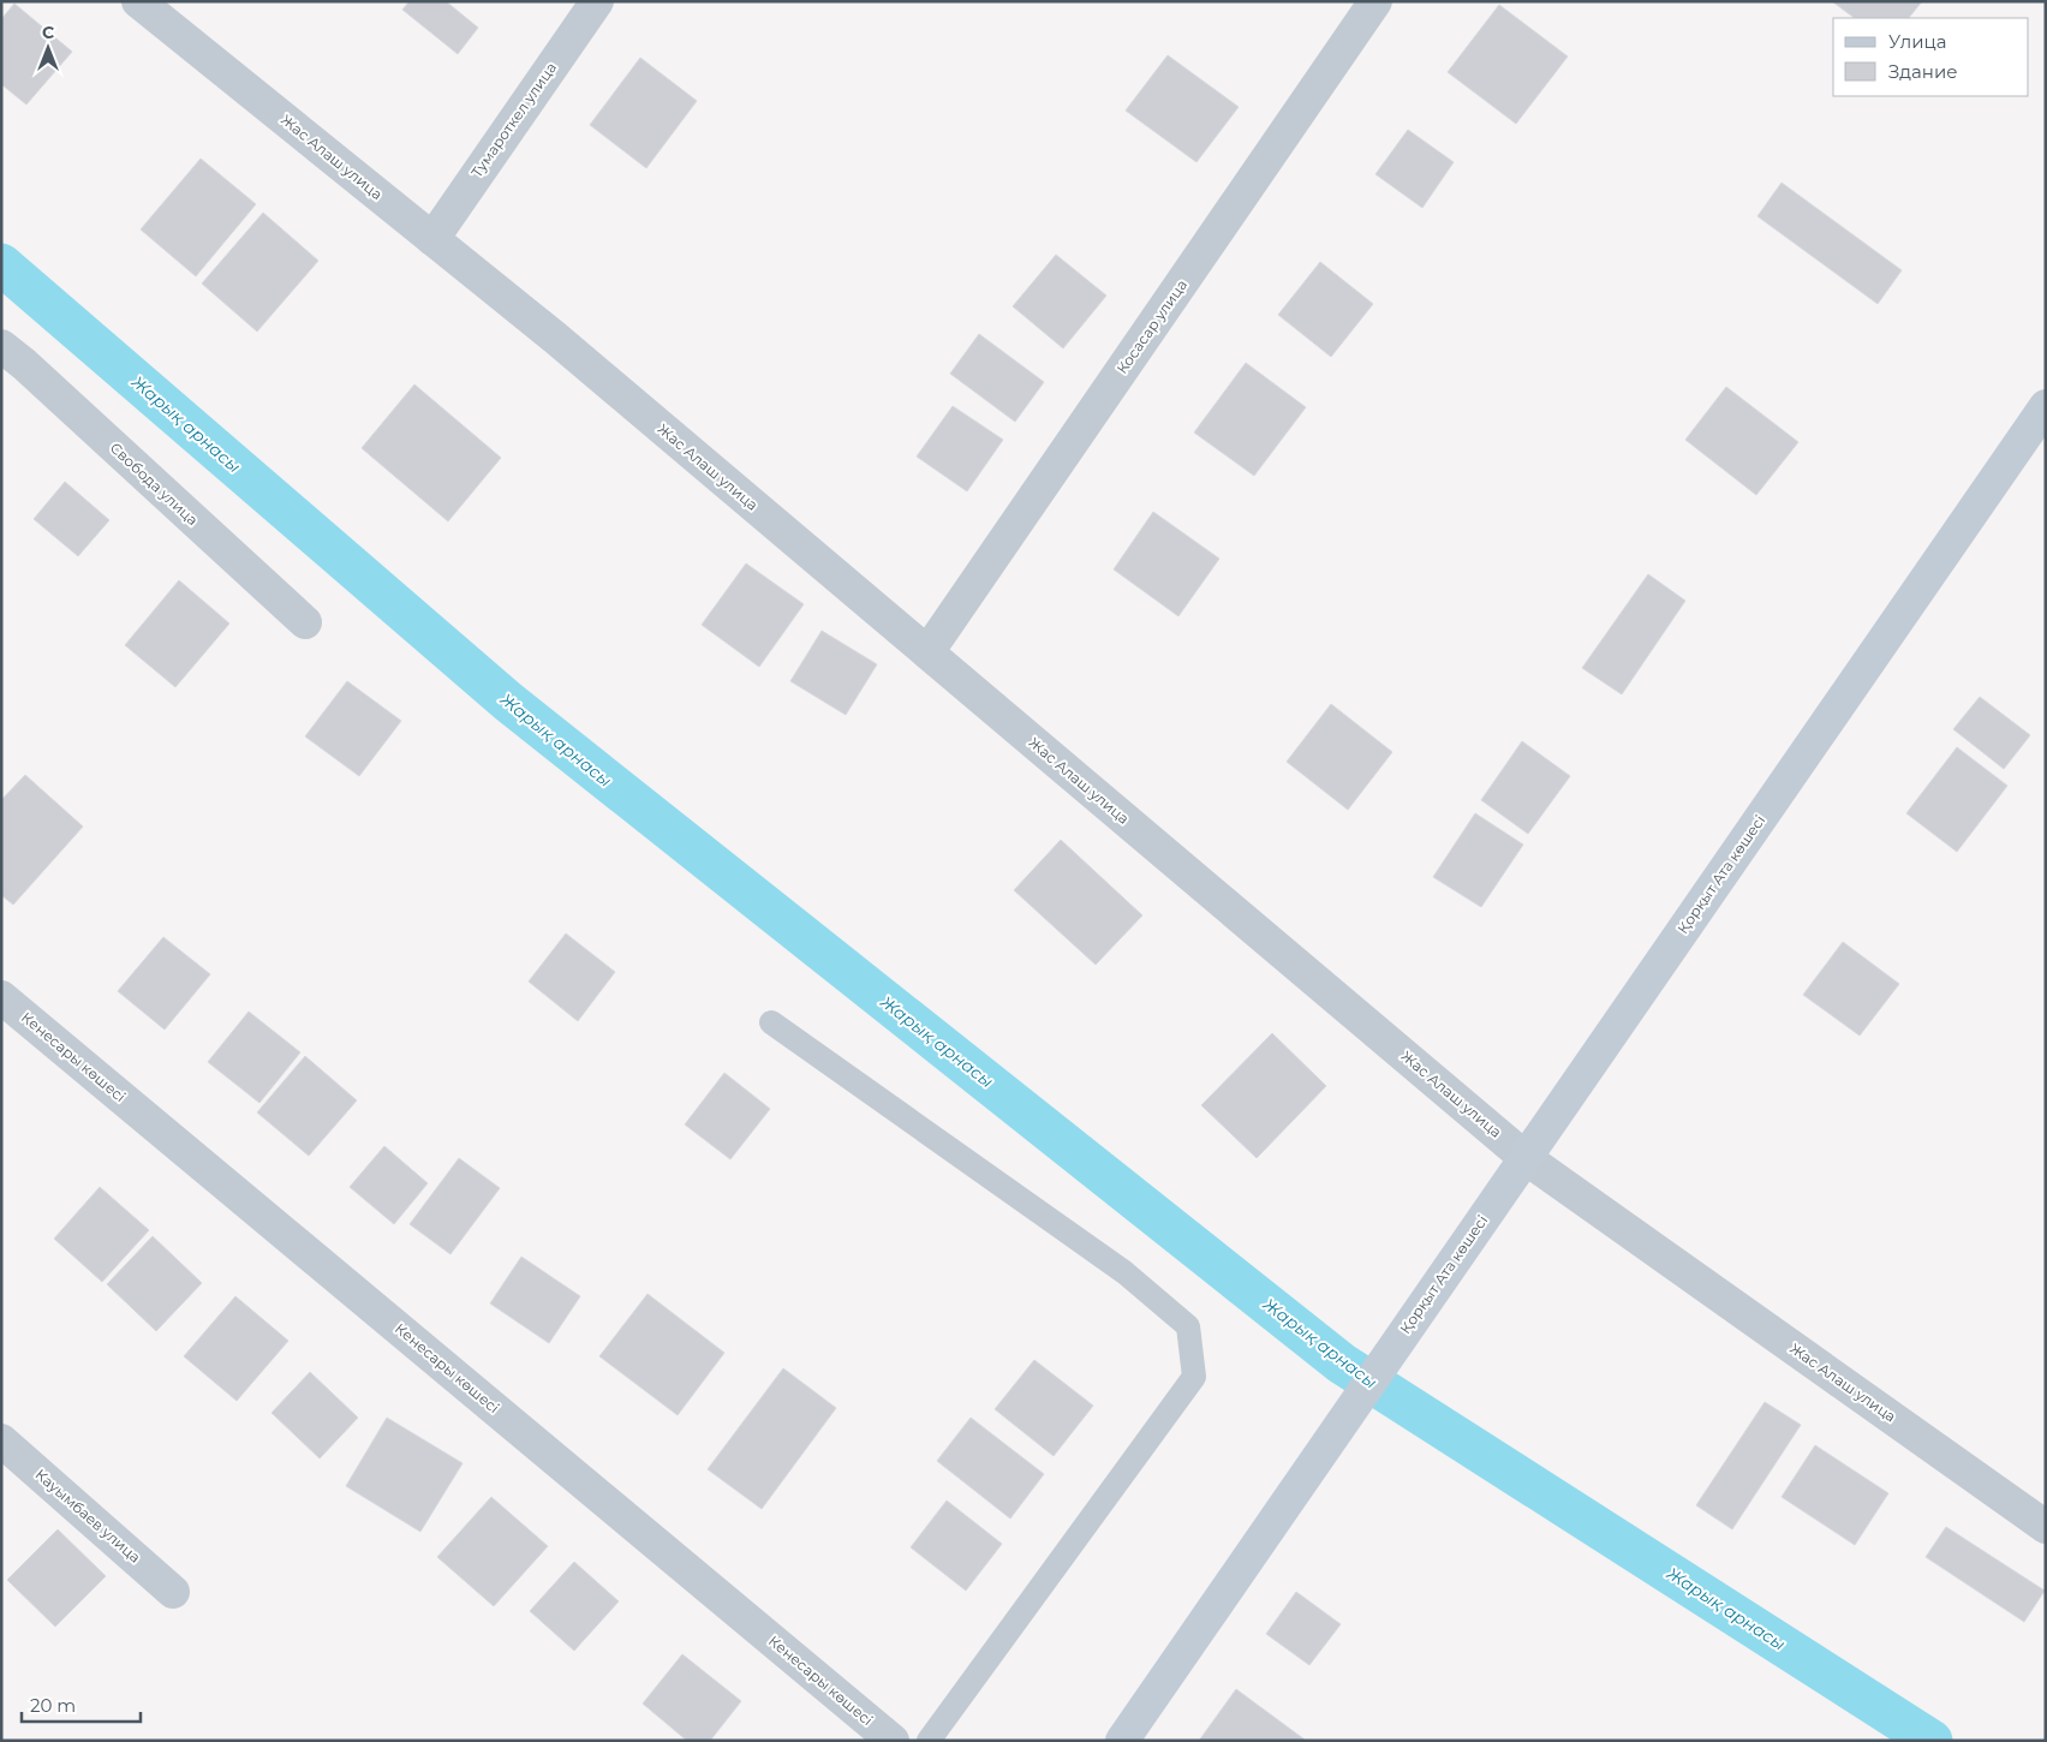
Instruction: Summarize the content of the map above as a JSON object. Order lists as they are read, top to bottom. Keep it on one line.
{"streets":{"main road":["Қорқыт Ата көшесі"],"street":["Тумароткел улица","Жас Алаш улица","Косасар улица","Свобода улица","Кенесары көшесі","Кауымбаев улица"]},"crossings":[["Тумароткел улица","Жас Алаш улица"],["Жас Алаш улица","Косасар улица"],["Жас Алаш улица","Қорқыт Ата көшесі"]],"water":["Жарық арнасы"],"legend":["Улица","Здание"],"scale_bar":"20 m","north":"top"}
